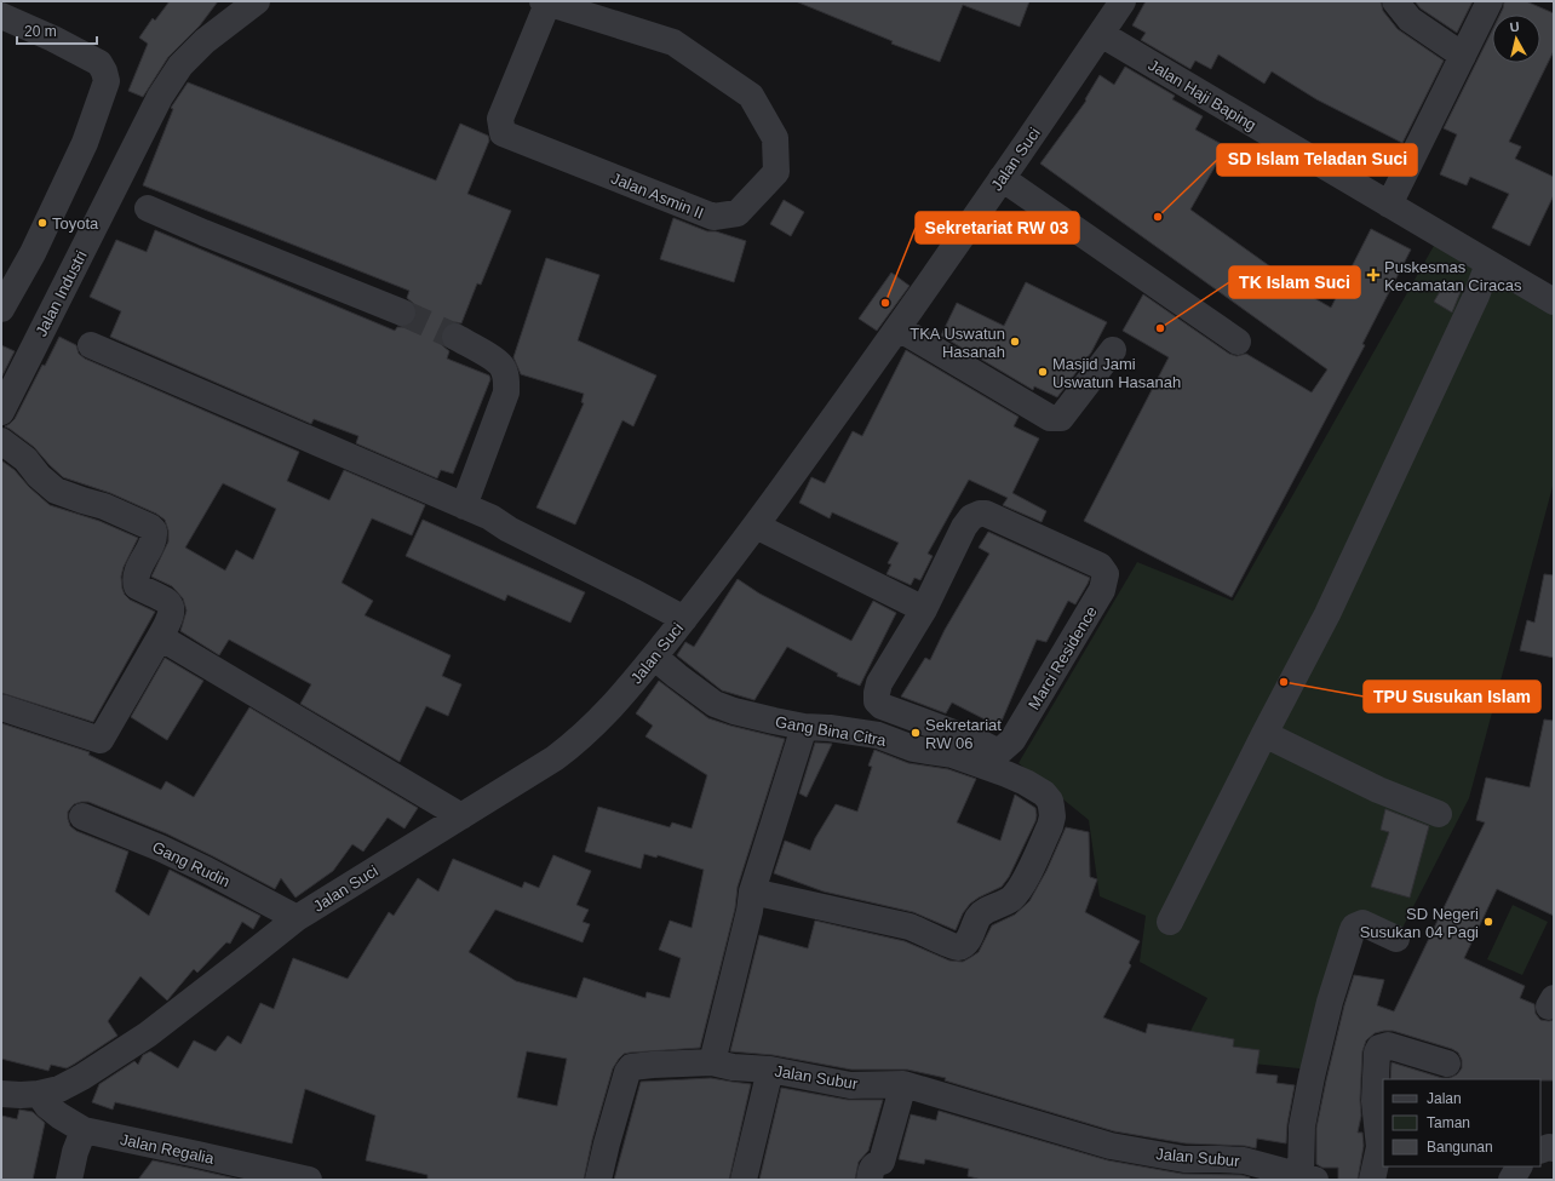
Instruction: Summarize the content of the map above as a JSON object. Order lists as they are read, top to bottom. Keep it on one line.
{"streets":{"street":["Jalan Haji Baping","Jalan Suci","Jalan Asmin II","Jalan Industri","Marci Residence","Gang Bina Citra","Gang Rudin","Jalan Subur","Jalan Regalia"]},"crossings":[["Jalan Haji Baping","Jalan Suci"],["Jalan Suci","Gang Bina Citra"],["Jalan Suci","Gang Rudin"],["Jalan Suci","Jalan Regalia"],["Marci Residence","Gang Bina Citra"]],"places":{"other":["SD Islam Teladan Suci","Toyota","Sekretariat RW 03","TK Islam Suci","TKA Uswatun Hasanah","Masjid Jami Uswatun Hasanah","TPU Susukan Islam","Sekretariat RW 06","SD Negeri Susukan 04 Pagi"],"health":["Puskesmas Kecamatan Ciracas"]},"legend":["Jalan","Taman","Bangunan"],"scale_bar":"20 m","north":"top"}
